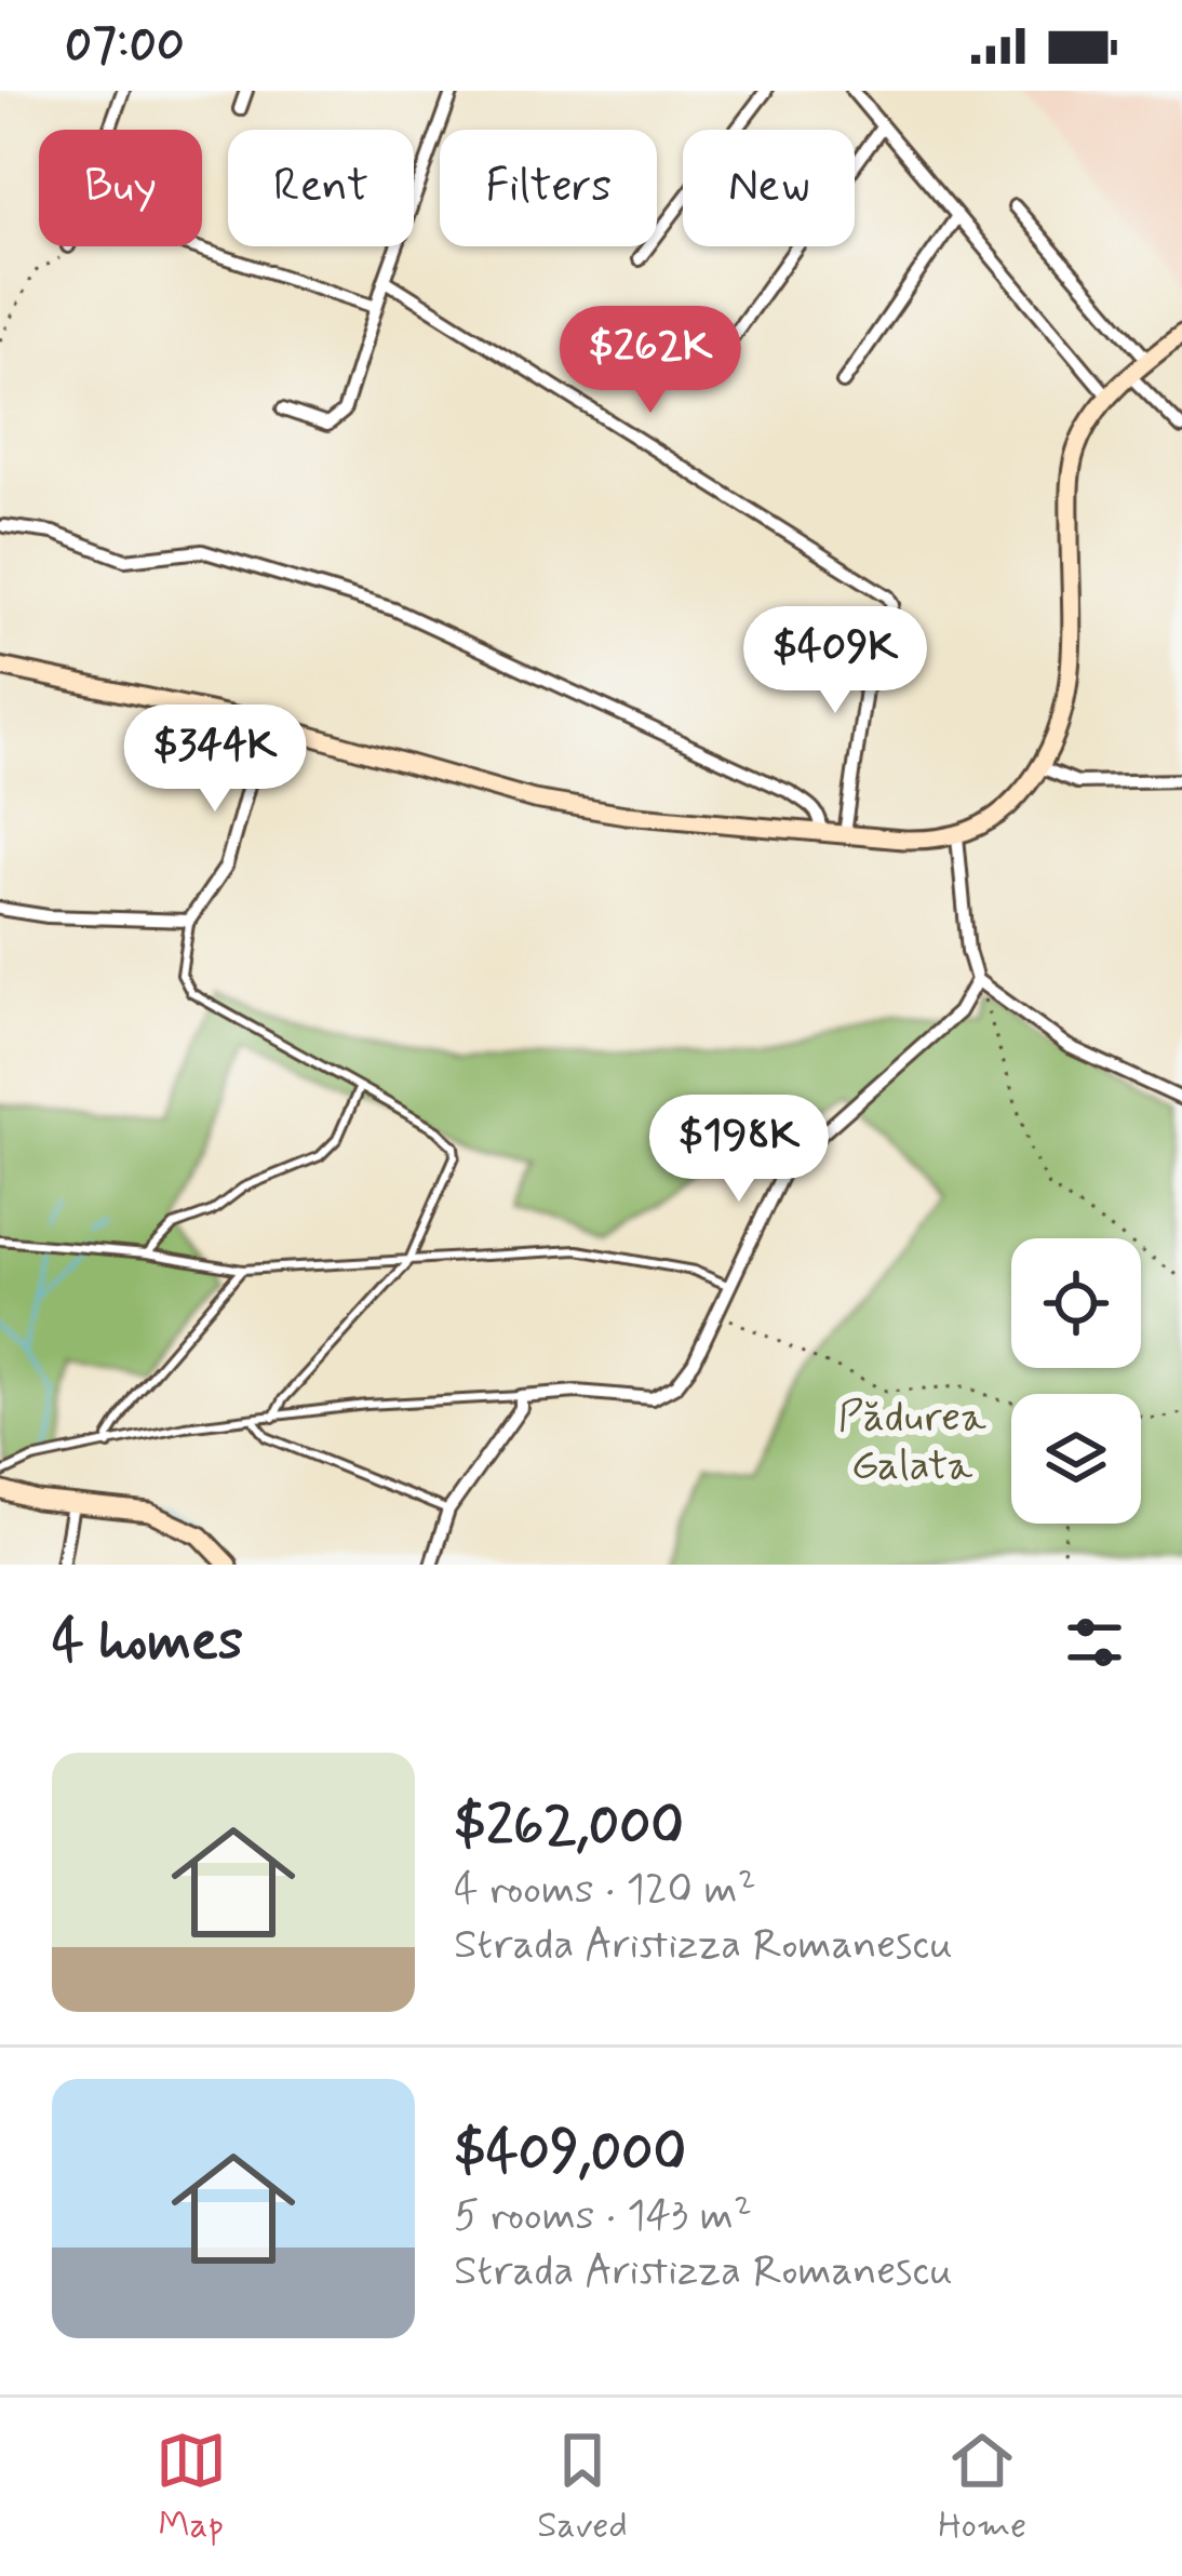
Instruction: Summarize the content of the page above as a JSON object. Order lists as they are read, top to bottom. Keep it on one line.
{"parks":["Pădurea Galata"],"page":{"status":"07:00","chip":["Buy","Rent","Filters","New"],"price":["$262K","$409K","$344K","$198K"],"heading":"4 homes","list":[{"name":"$262,000","note":"4 rooms · 120 m² · Strada Aristizza Romanescu"},{"name":"$409,000","note":"5 rooms · 143 m² · Strada Aristizza Romanescu"}],"tabs":["Map","Saved","Home"]}}
